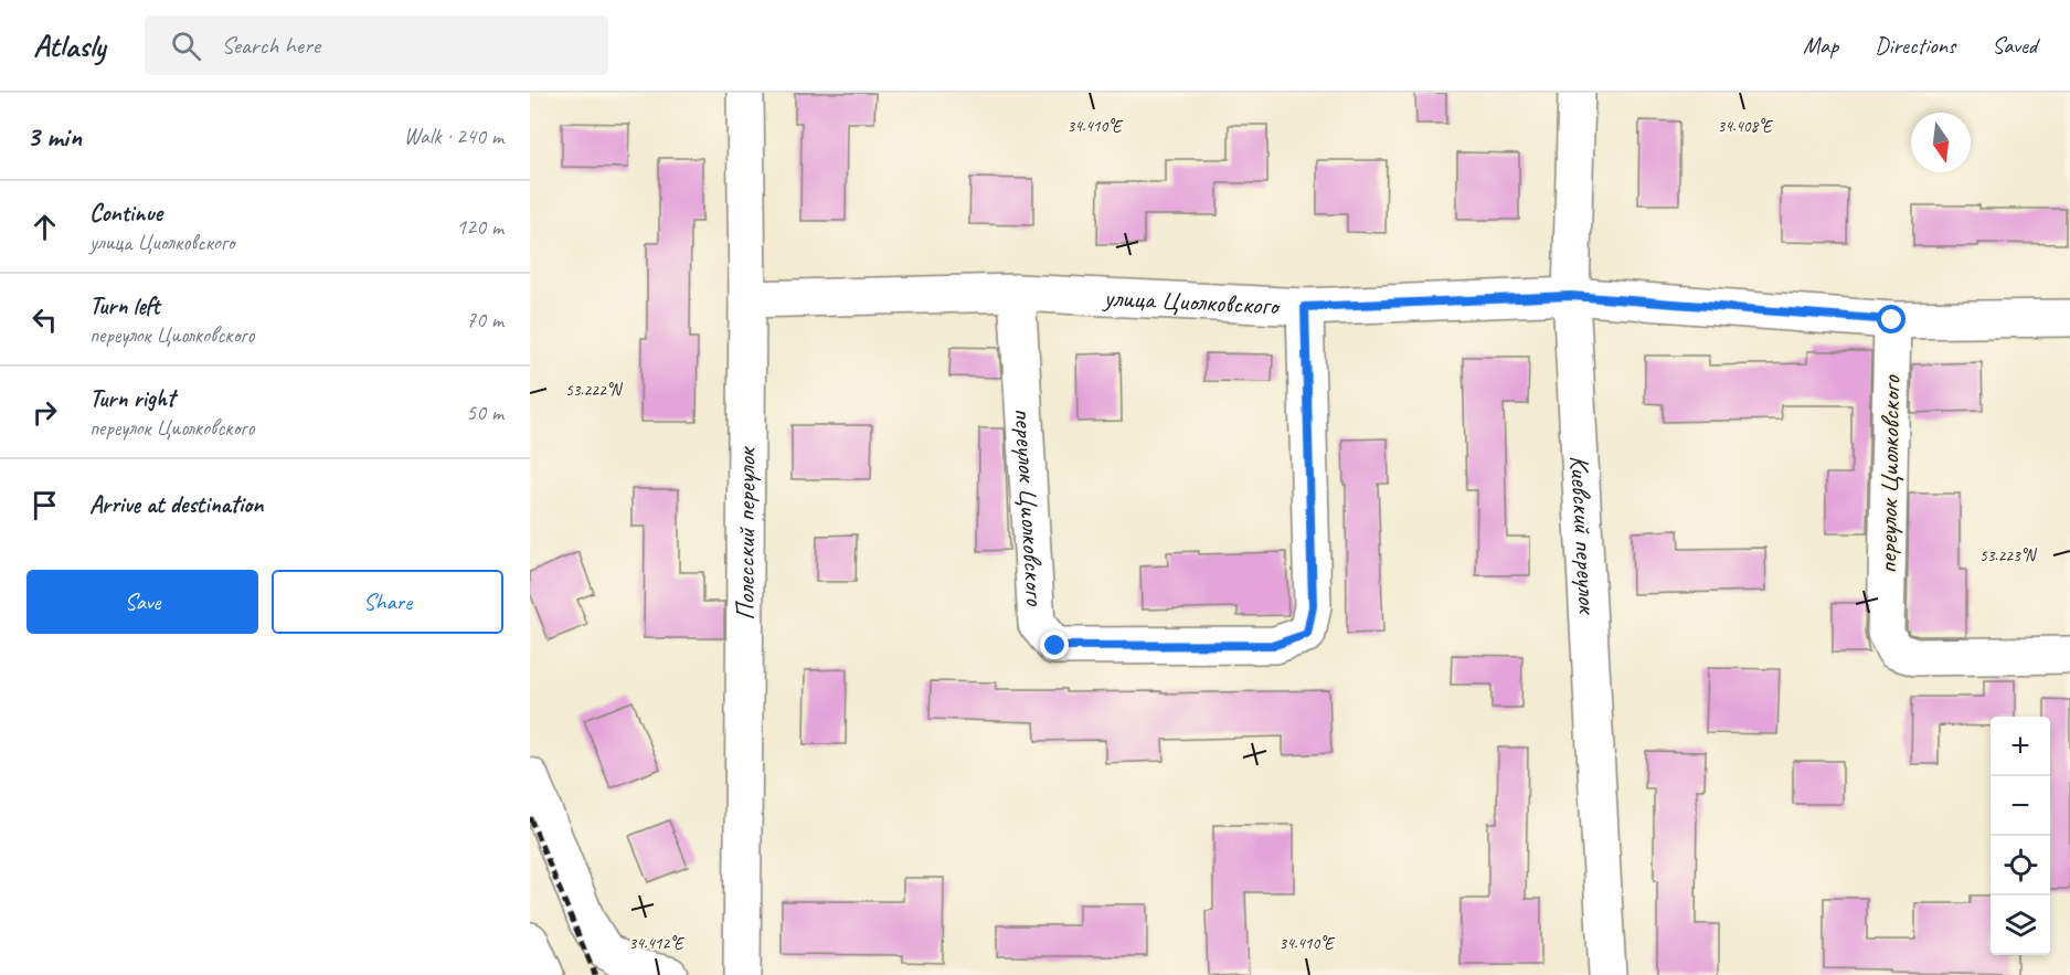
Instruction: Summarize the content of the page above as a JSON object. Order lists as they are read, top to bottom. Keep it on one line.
{"streets":{"street":["улица Циолковского","переулок Циолковского","Полесский переулок","Киевский переулок"]},"crossings":[["улица Циолковского","переулок Циолковского"],["улица Циолковского","Полесский переулок"],["улица Циолковского","Киевский переулок"]],"north":"bottom","page":{"header":"Atlasly","search":"Search here","nav":["Map","Directions","Saved"],"heading":["3 min","Walk · 240 m"],"list":[["Continue","улица Циолковского","120 m"],["Turn left","переулок Циолковского","70 m"],["Turn right","переулок Циолковского","50 m"],"Arrive at destination"],"buttons":["Save","Share"],"map_buttons":["+","−"]},"coordinates":["34.410°E","34.408°E","53.222°N","53.223°N","34.412°E"]}
